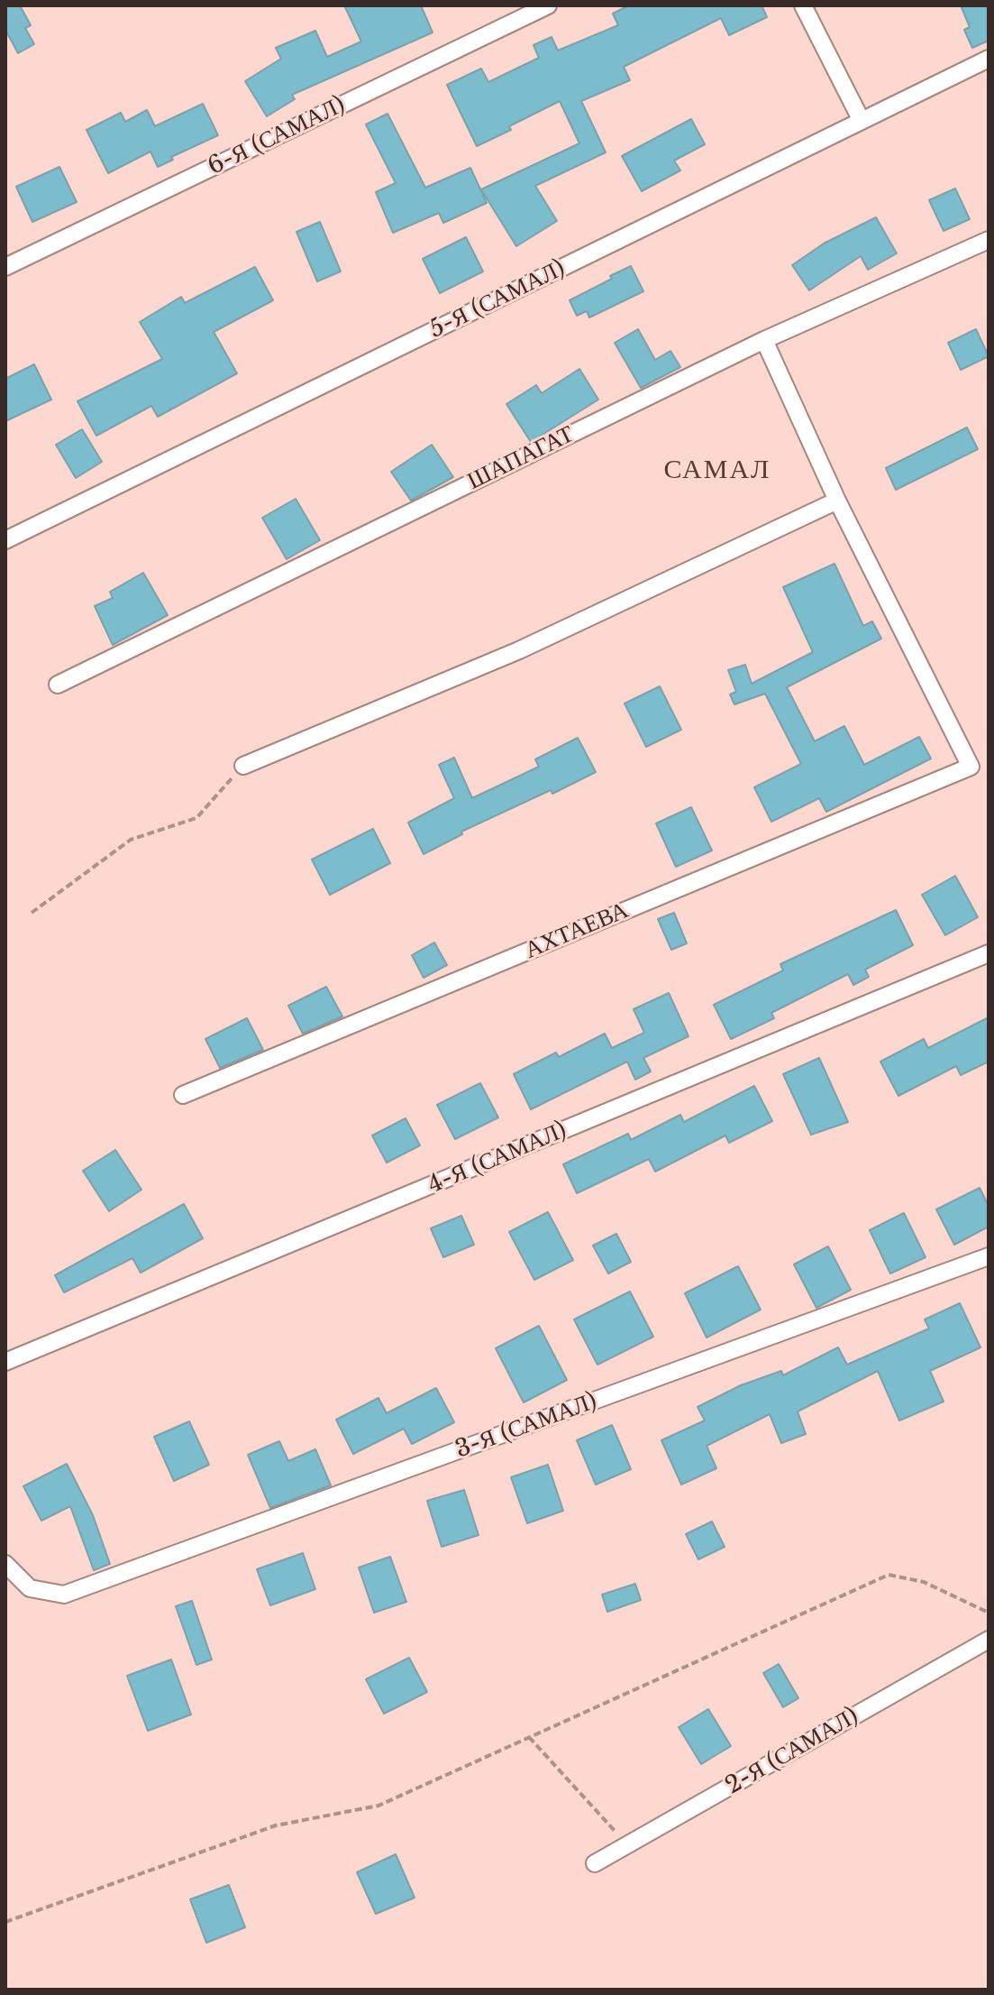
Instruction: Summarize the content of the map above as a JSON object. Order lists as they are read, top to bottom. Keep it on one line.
{"streets":{"street":["6-Я (САМАЛ)","5-Я (САМАЛ)","ШАПАГАТ","АХТАЕВА","4-Я (САМАЛ)","3-Я (САМАЛ)","2-Я (САМАЛ)"]},"districts":["САМАЛ"]}
